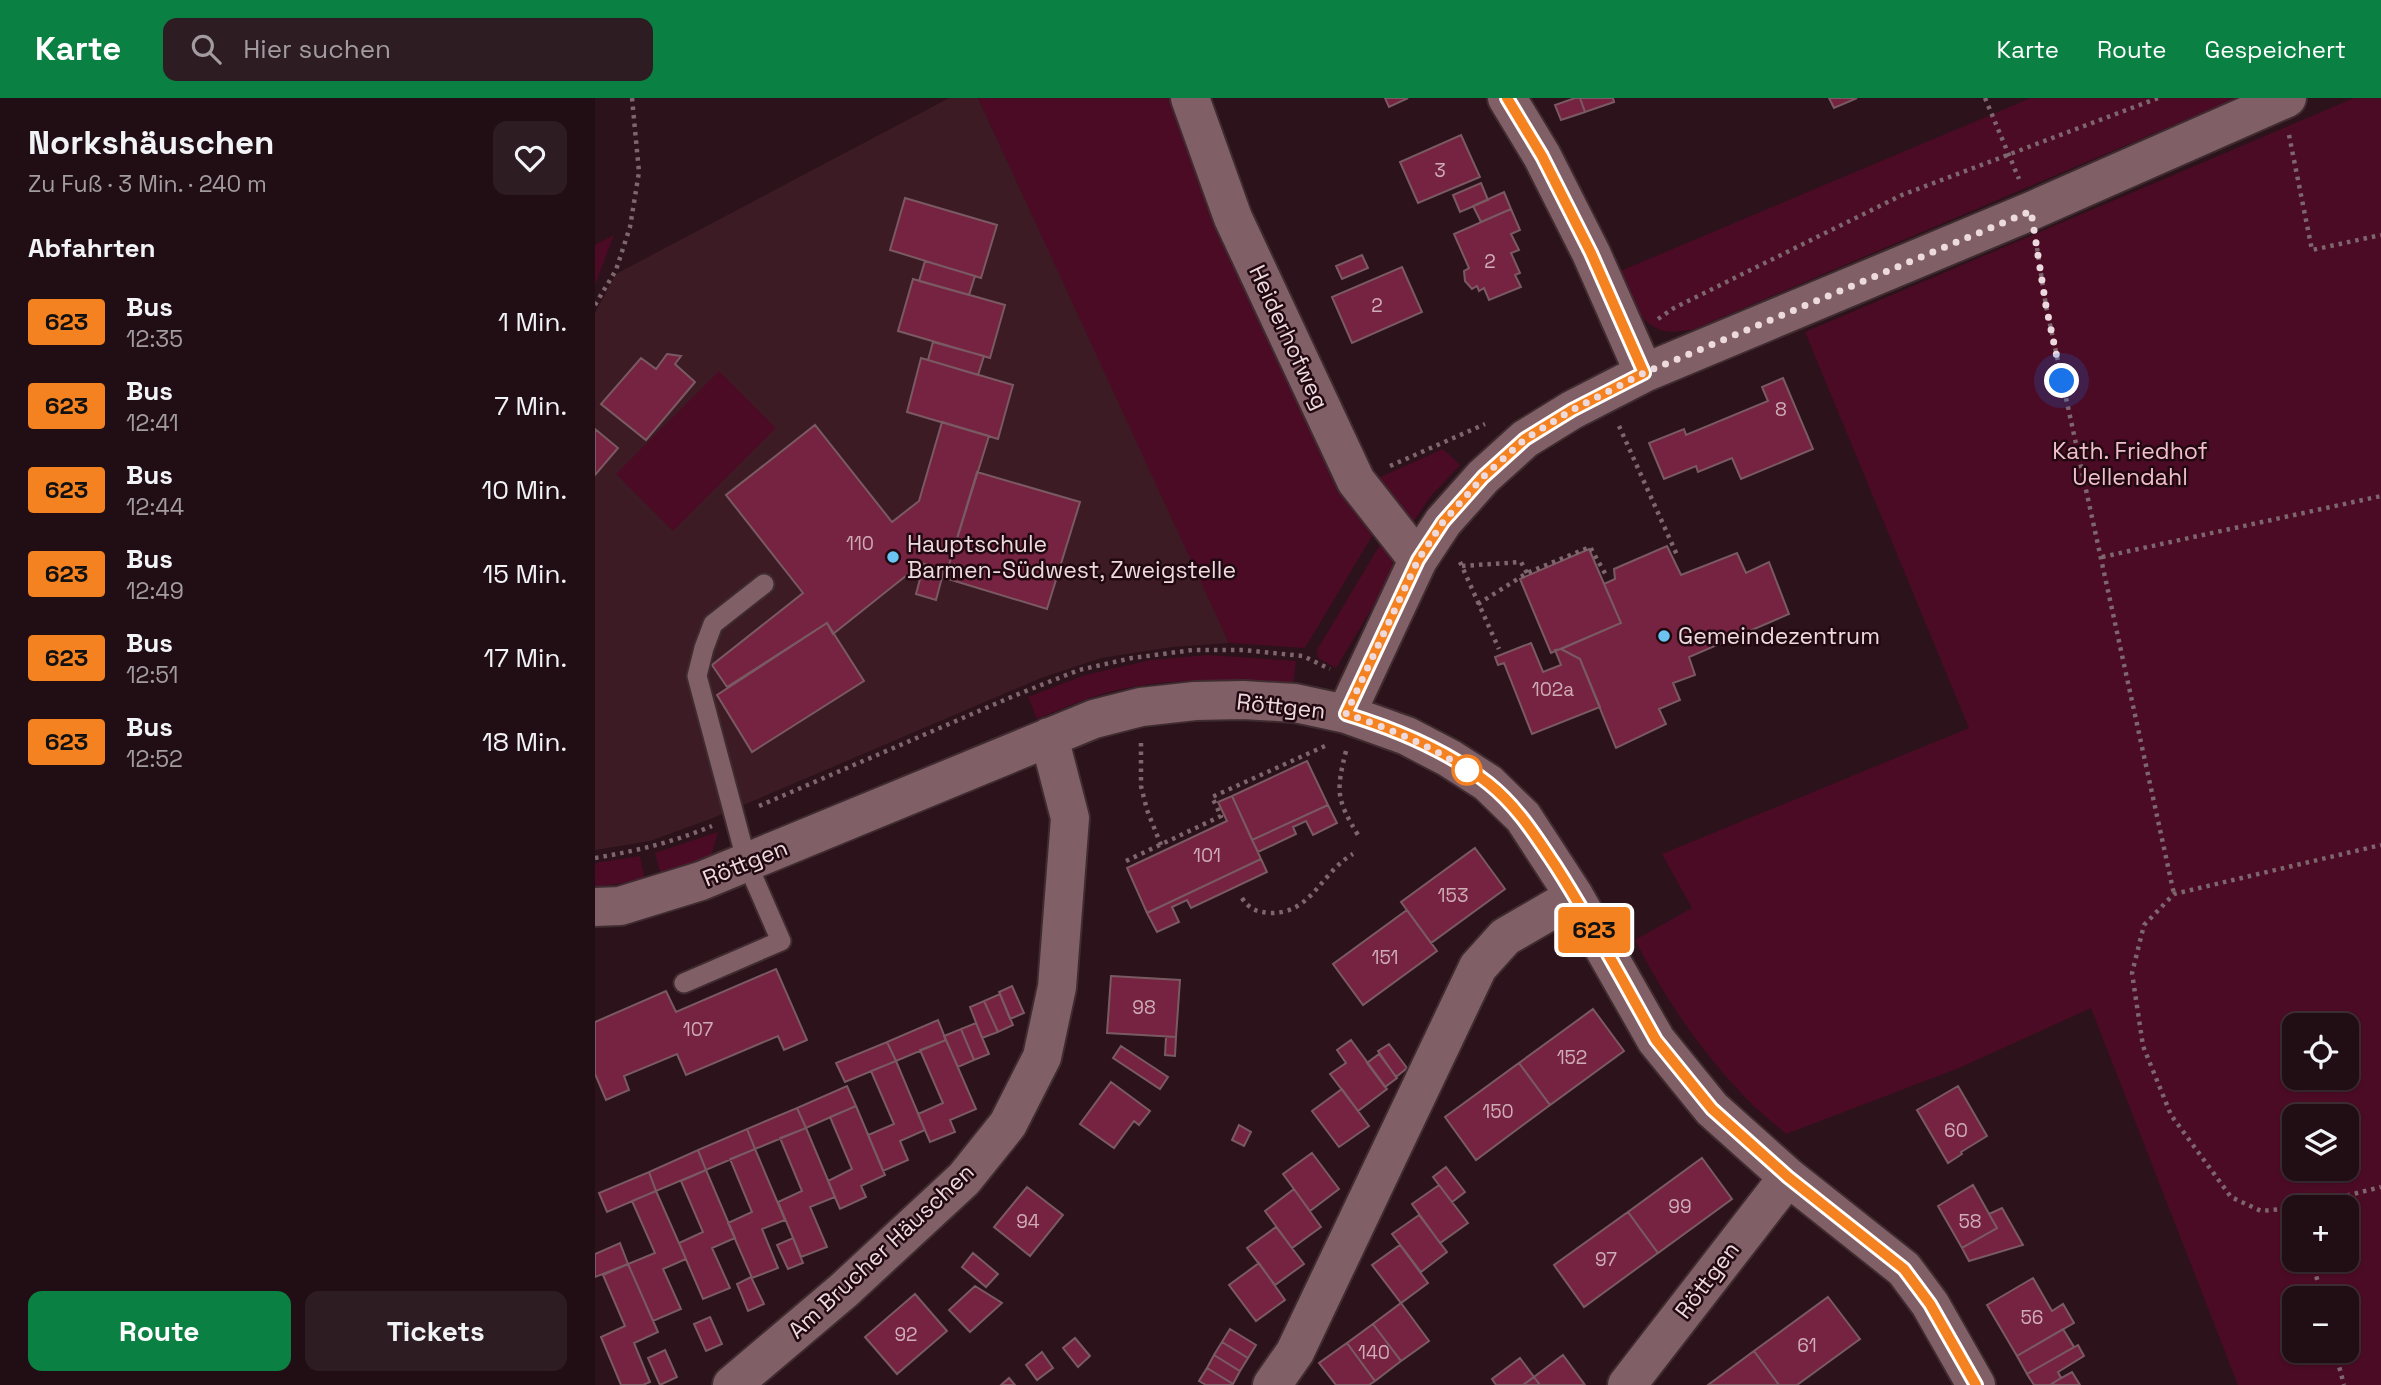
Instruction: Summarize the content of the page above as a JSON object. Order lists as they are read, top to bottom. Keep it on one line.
{"streets":{"street":["Heiderhofweg","Röttgen","Am Brucher Häuschen"]},"crossings":[["Röttgen","Am Brucher Häuschen"]],"parks":["Kath. Friedhof Uellendahl"],"places":["Hauptschule Barmen-Südwest, Zweigstelle","Gemeindezentrum"],"lines":["bus line 623"],"house_numbers":["3","2","2","8","110","102a","101","153","151","98","107","152","150","60","99","94","58","97","56","92","61","140"],"page":{"header":"Karte","search":"Hier suchen","nav":["Karte","Route","Gespeichert"],"heading":[["Norkshäuschen","Zu Fuß · 3 Min. · 240 m"],"Abfahrten"],"on_map":"623","list":[{"mark":"623","name":"Bus","note":"12:35","value":"1 Min."},{"mark":"623","name":"Bus","note":"12:41","value":"7 Min."},{"mark":"623","name":"Bus","note":"12:44","value":"10 Min."},{"mark":"623","name":"Bus","note":"12:49","value":"15 Min."},{"mark":"623","name":"Bus","note":"12:51","value":"17 Min."},{"mark":"623","name":"Bus","note":"12:52","value":"18 Min."}],"map_buttons":["+","−"],"buttons":["Route","Tickets"]}}
